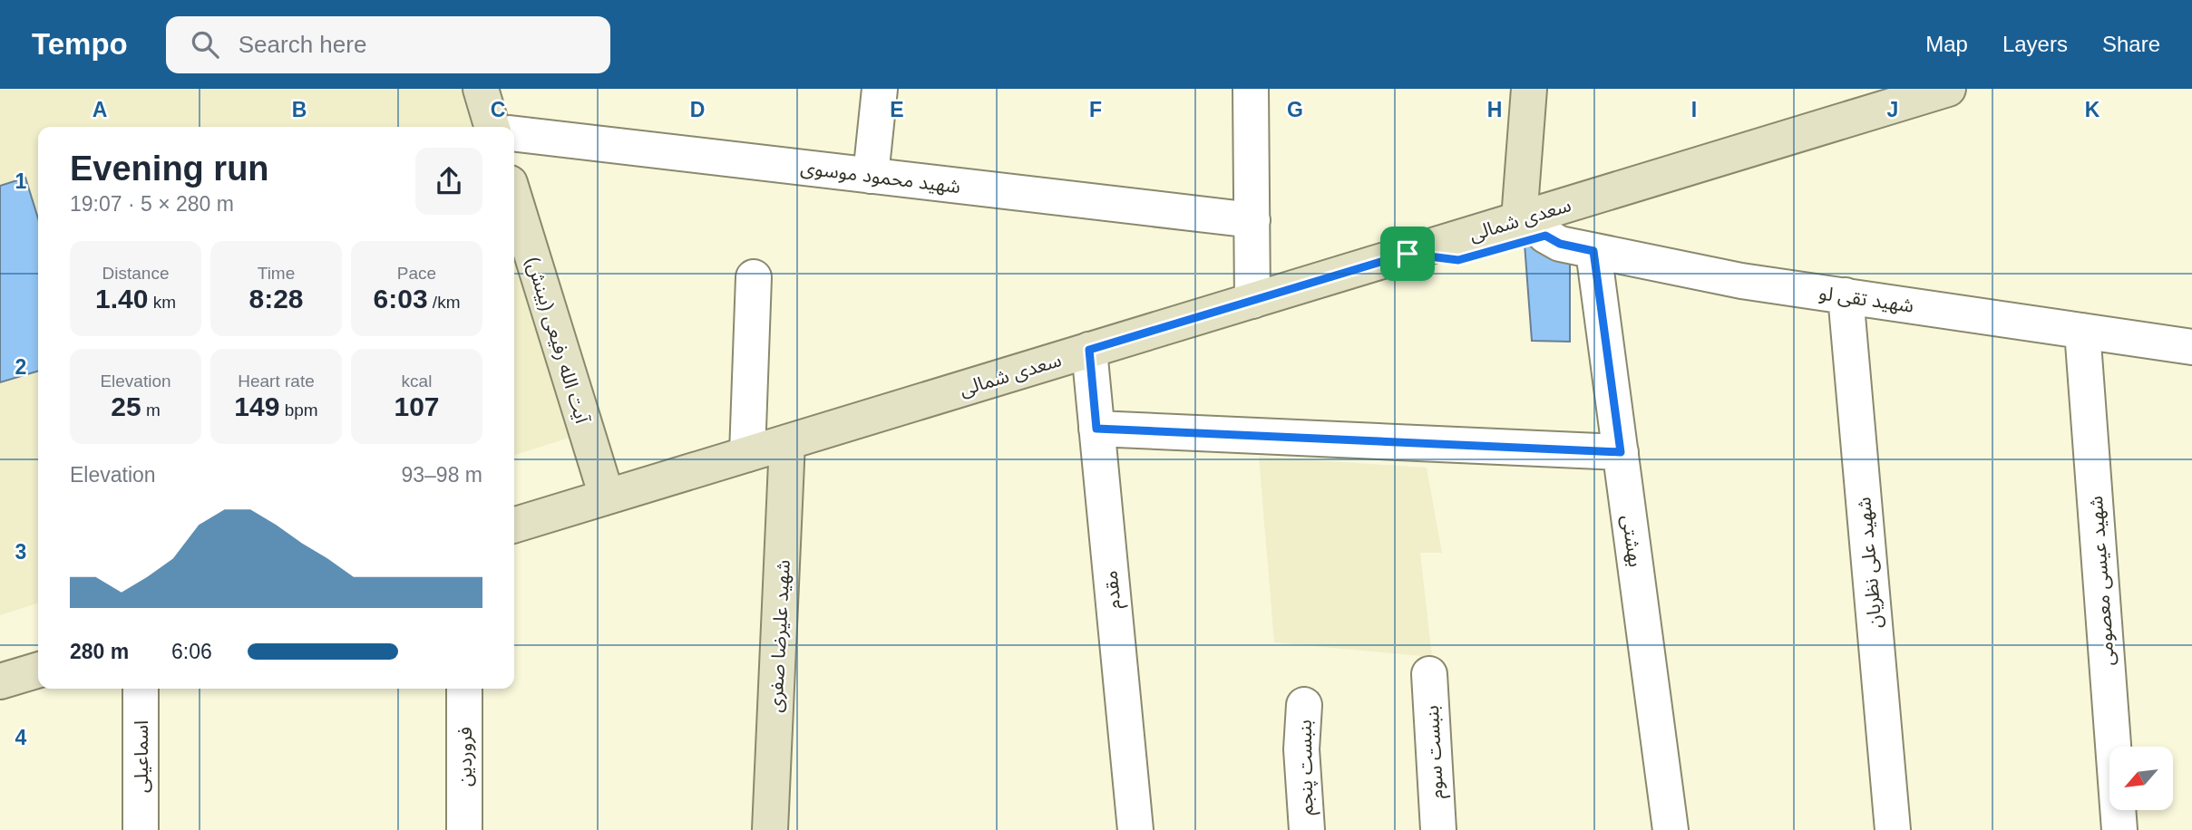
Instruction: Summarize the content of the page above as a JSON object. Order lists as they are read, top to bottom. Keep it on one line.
{"streets":{"main road":["سعدی شمالی","آیت الله رفیعی (بینش)","شهید علیرضا صفری"],"street":["شهید محمود موسوی","شهید تقی لو","بهشتی","شهید علی نظریان","شهید عیسی معصومی","مقدم","بنبست سوم","اسماعیلی","فروردین","بنبست پنجم"]},"crossings":[["سعدی شمالی","شهید تقی لو"],["سعدی شمالی","آیت الله رفیعی (بینش)"],["سعدی شمالی","مقدم"],["سعدی شمالی","شهید علیرضا صفری"],["شهید تقی لو","بهشتی"],["شهید تقی لو","شهید علی نظریان"],["شهید تقی لو","شهید عیسی معصومی"]],"north":"bottom left","page":{"header":"Tempo","search":"Search here","nav":["Map","Layers","Share"],"heading":["Evening run","19:07 · 5 × 280 m"],"stats":[["Distance","1.40 km"],["Time","8:28"],["Pace","6:03 /km"],["Elevation","25 m"],["Heart rate","149 bpm"],["kcal","107"]],"chart":["Elevation","93–98 m"],"list":[{"name":"280 m","note":"6:06"}]},"grid":{"columns":["A","B","C","D","E","F","G","H","I","J","K"],"rows":["1","2","3","4"]}}
